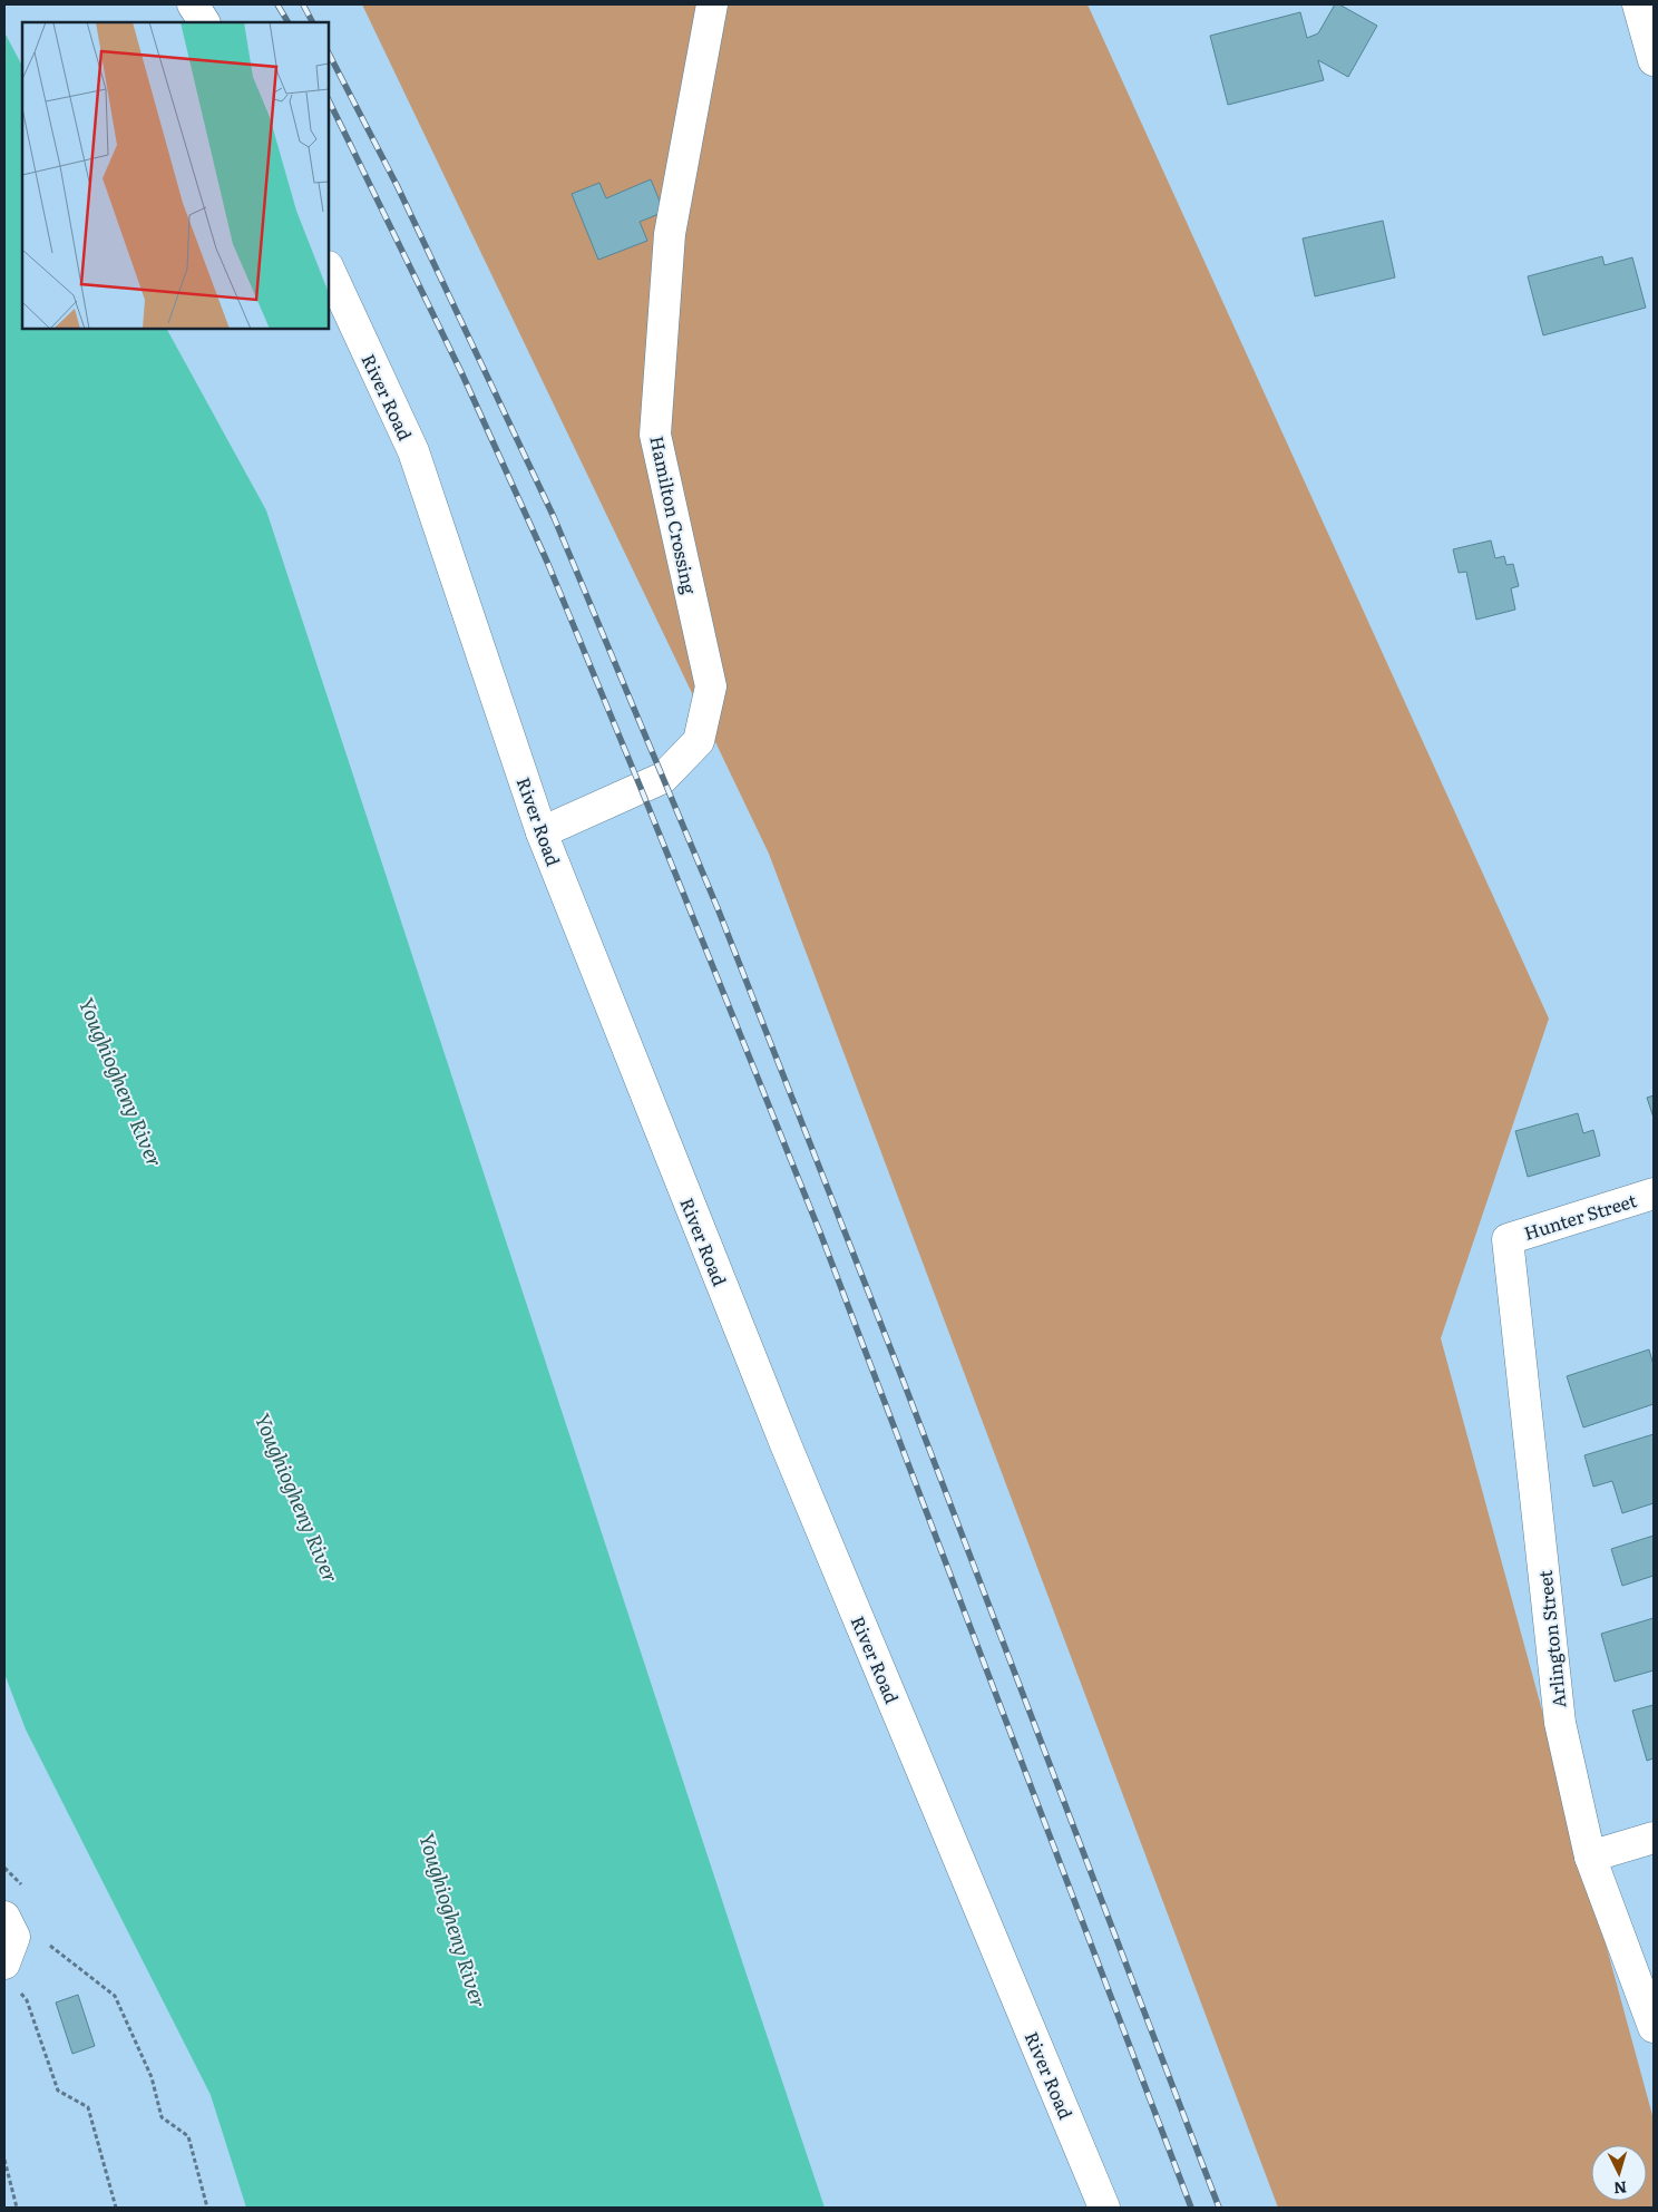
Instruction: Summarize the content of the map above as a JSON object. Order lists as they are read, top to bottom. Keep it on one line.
{"streets":{"street":["River Road","Hamilton Crossing","Hunter Street","Arlington Street"]},"crossings":[["River Road","Hamilton Crossing"],["Hunter Street","Arlington Street"]],"water":["Youghiogheny River"],"north":"bottom"}
